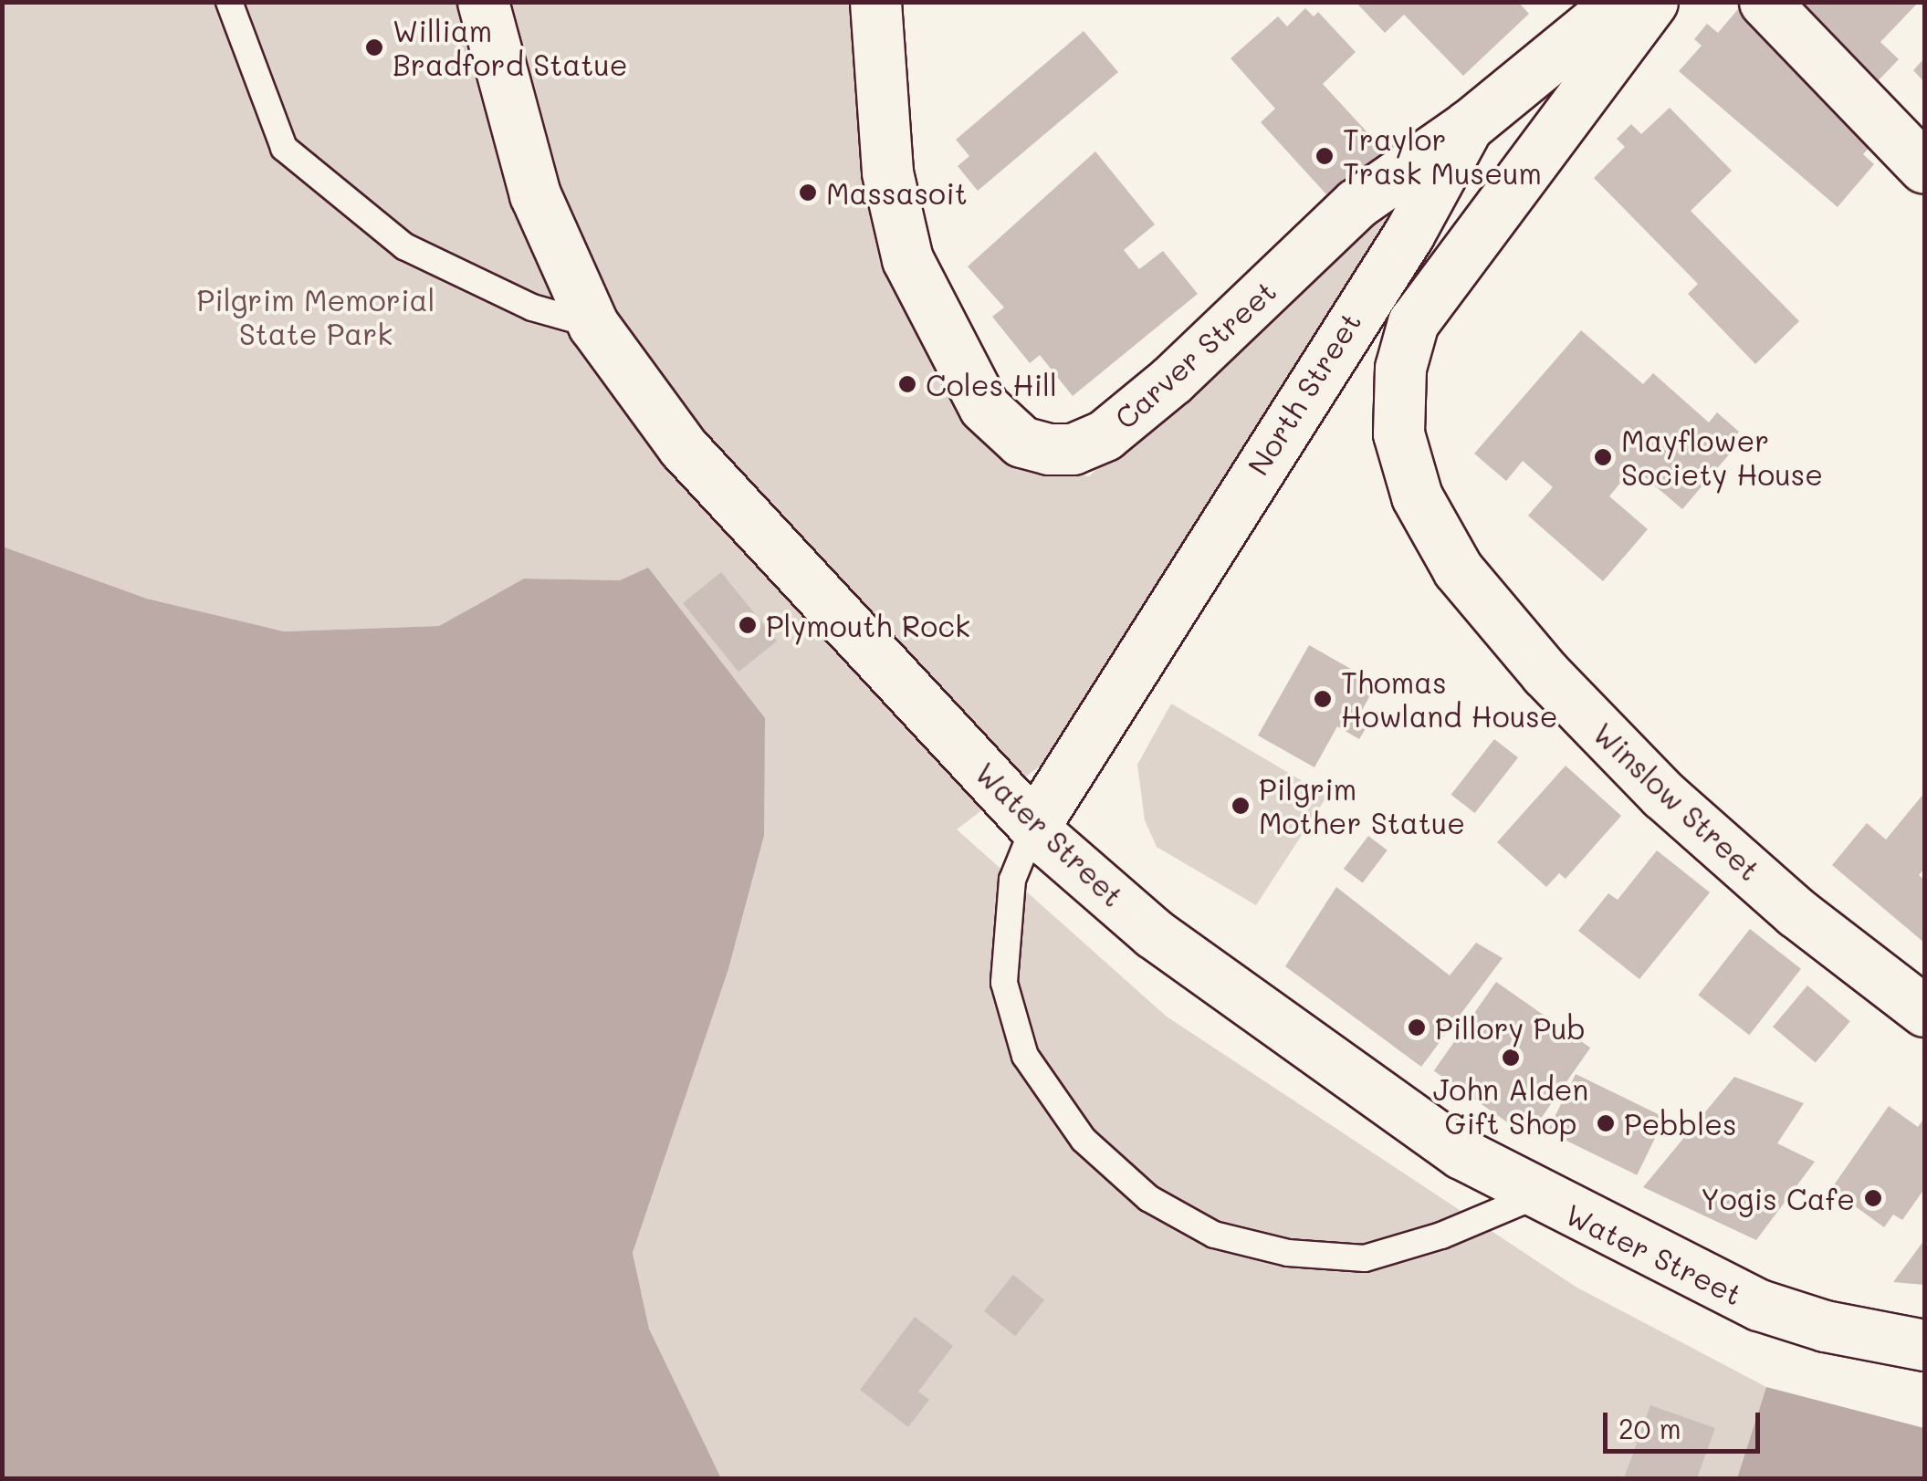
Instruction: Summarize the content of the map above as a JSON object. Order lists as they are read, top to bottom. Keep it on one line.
{"streets":{"street":["Carver Street","North Street","Winslow Street","Water Street"]},"crossings":[["Carver Street","North Street"],["North Street","Water Street"]],"parks":["Pilgrim Memorial State Park"],"places":["William Bradford Statue","Traylor Trask Museum","Massasoit","Coles Hill","Mayflower Society House","Plymouth Rock","Thomas Howland House","Pilgrim Mother Statue","Pillory Pub","John Alden Gift Shop","Pebbles","Yogis Cafe"],"scale_bar":"20 m"}
